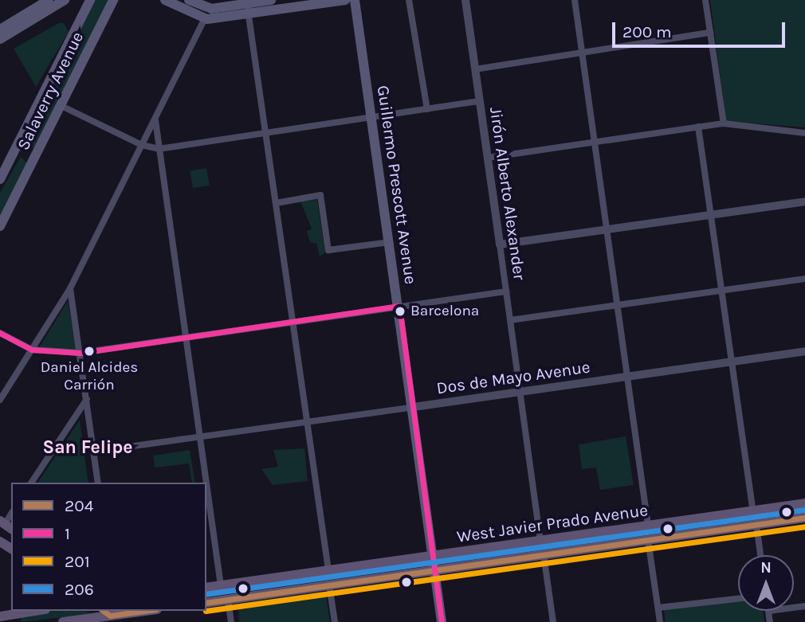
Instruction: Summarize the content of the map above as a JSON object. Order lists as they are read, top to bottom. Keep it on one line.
{"streets":{"main road":["Salaverry Avenue","Guillermo Prescott Avenue","West Javier Prado Avenue"],"street":["Jirón Alberto Alexander","Dos de Mayo Avenue"]},"crossings":[["Guillermo Prescott Avenue","Dos de Mayo Avenue"],["Guillermo Prescott Avenue","West Javier Prado Avenue"],["Jirón Alberto Alexander","Dos de Mayo Avenue"],["Jirón Alberto Alexander","West Javier Prado Avenue"]],"districts":["San Felipe"],"places":["Barcelona","Daniel Alcides Carrión"],"lines":["transit line 1","transit line 206","transit line 204","transit line 201"],"legend":["204","1","201","206"],"scale_bar":"200 m","north":"top"}
